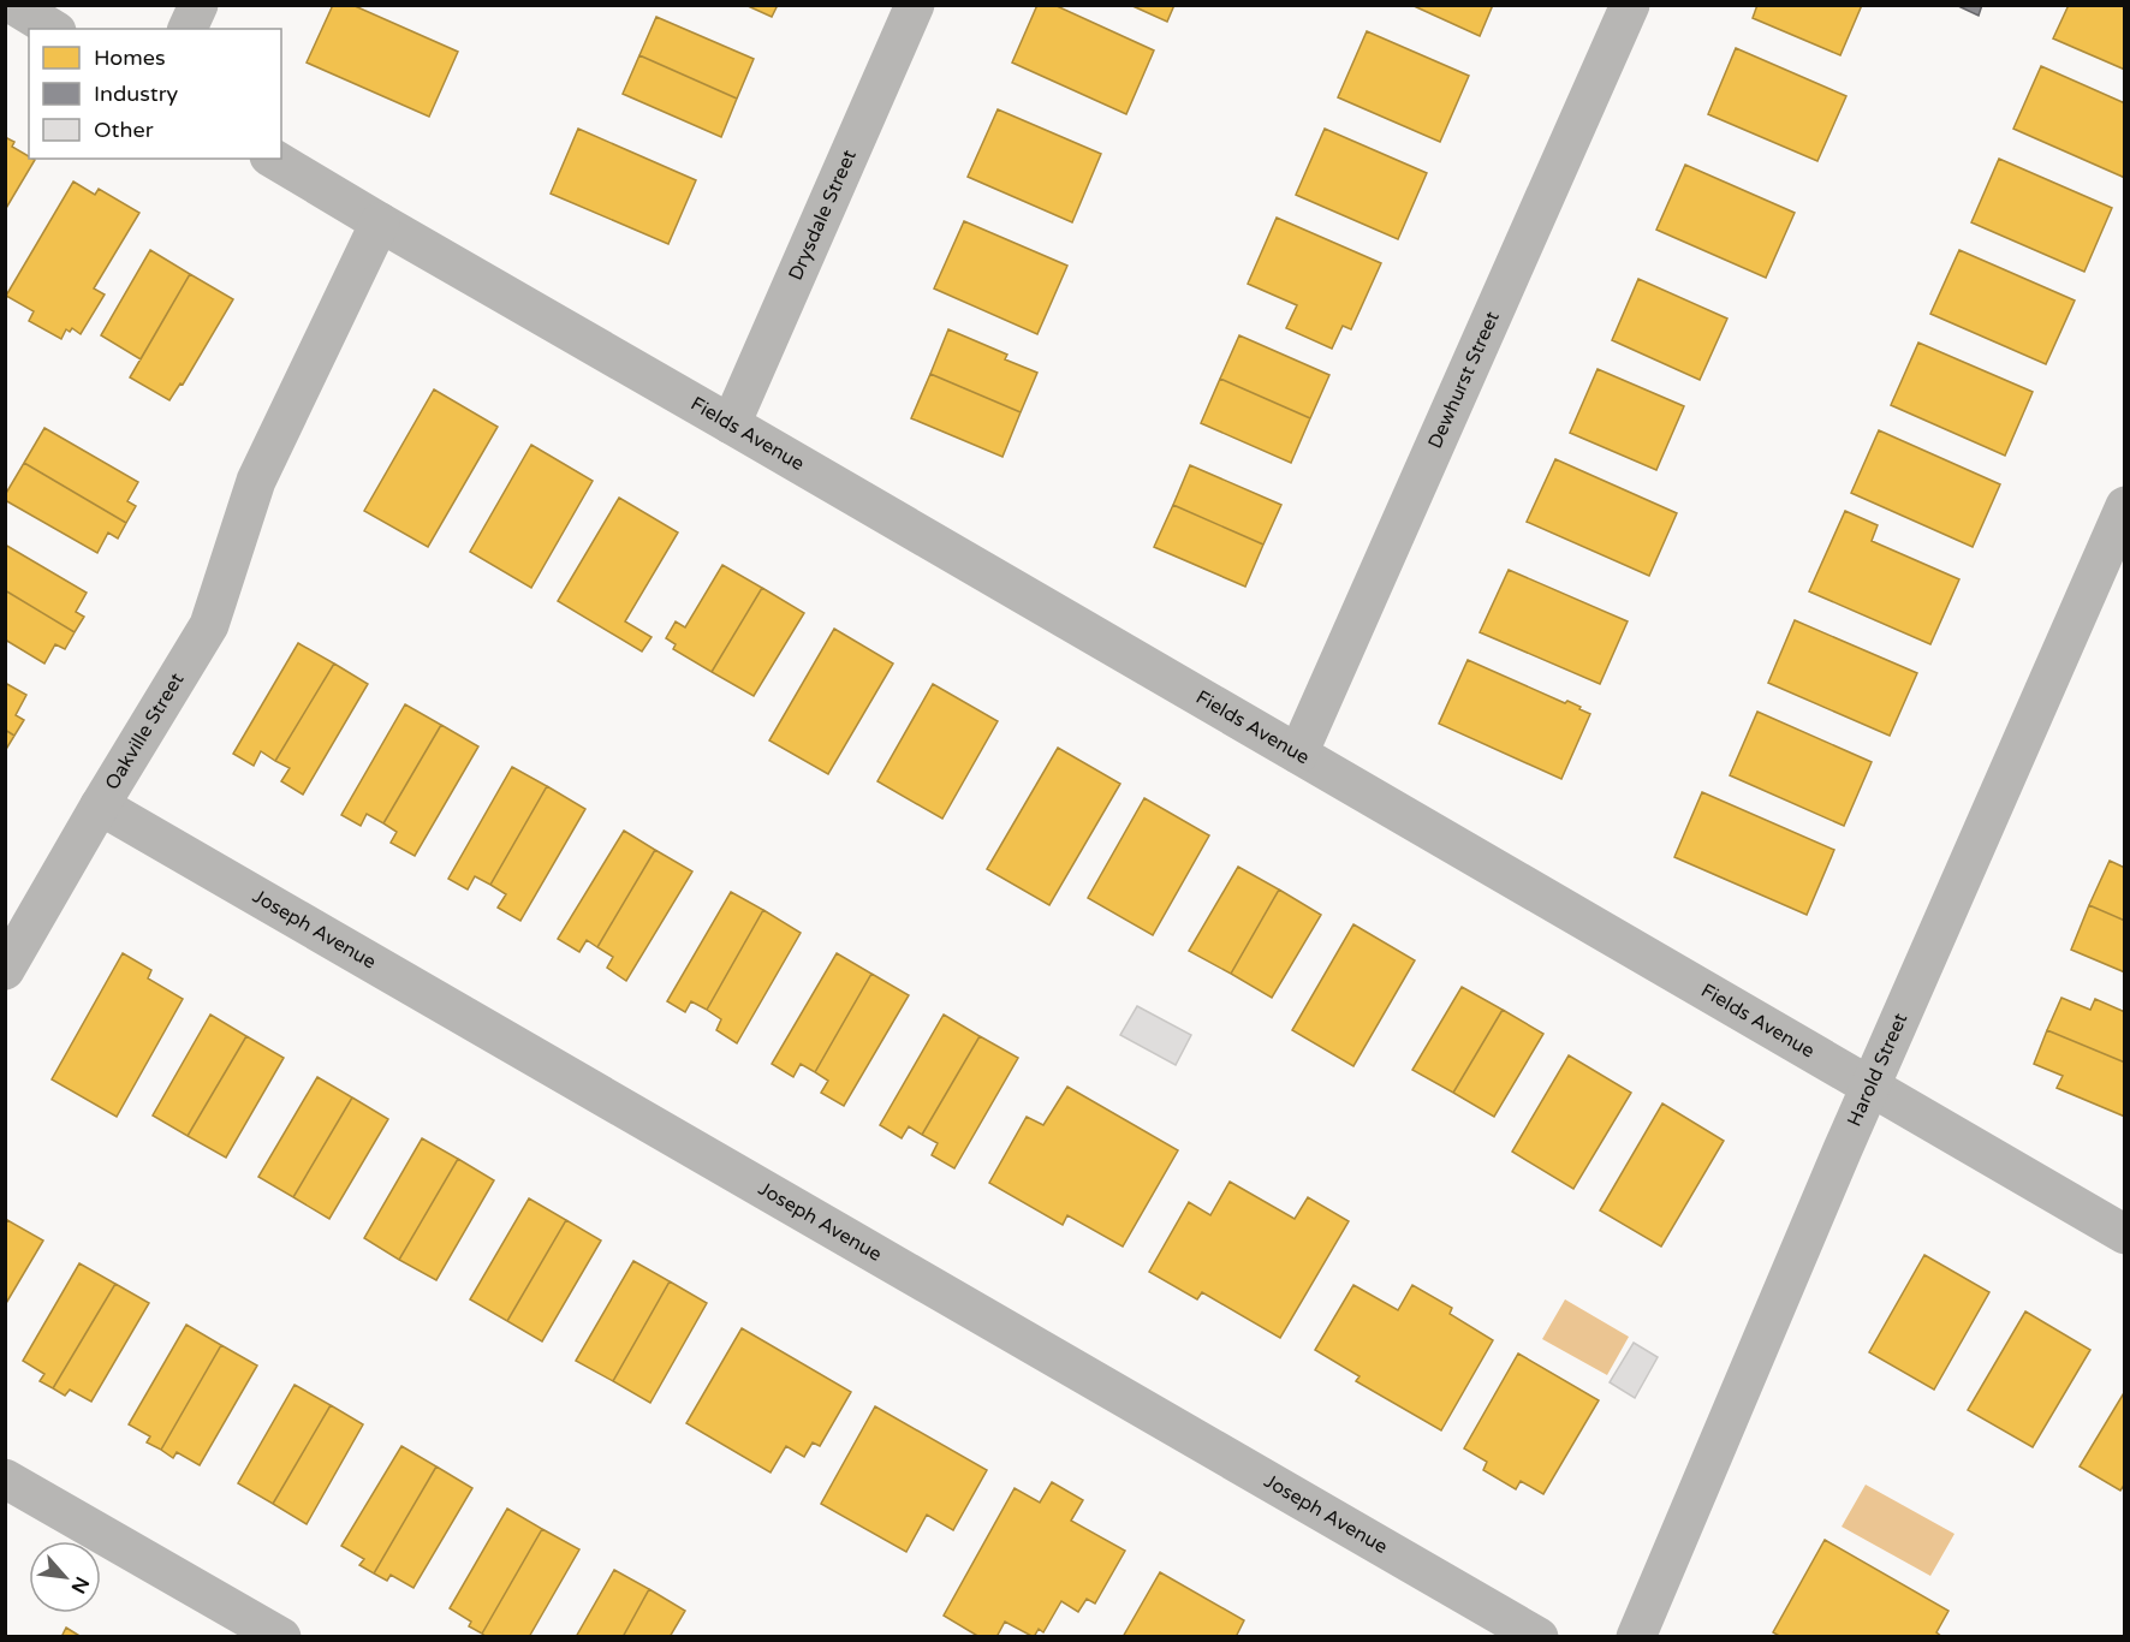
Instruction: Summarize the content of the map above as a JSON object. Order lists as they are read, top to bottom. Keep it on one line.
{"streets":{"street":["Drysdale Street","Dewhurst Street","Fields Avenue","Oakville Street","Joseph Avenue","Harold Street"]},"crossings":[["Drysdale Street","Fields Avenue"],["Dewhurst Street","Fields Avenue"],["Fields Avenue","Oakville Street"],["Fields Avenue","Harold Street"],["Oakville Street","Joseph Avenue"]],"legend":["Homes","Industry","Other"],"north":"bottom right"}
